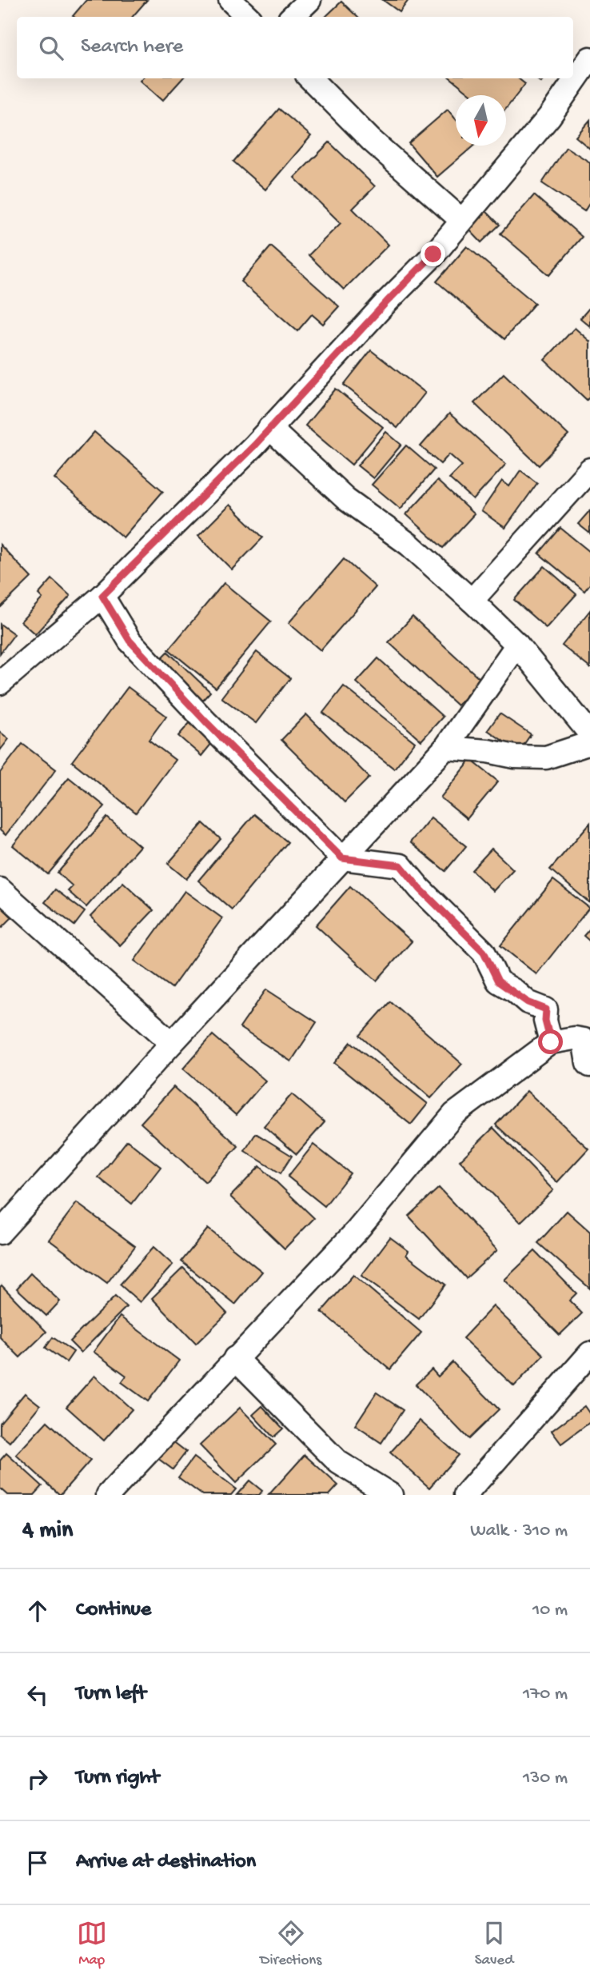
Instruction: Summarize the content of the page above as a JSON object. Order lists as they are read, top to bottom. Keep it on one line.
{"north":"bottom","page":{"search":"Search here","heading":["4 min","Walk · 310 m"],"list":[["Continue","10 m"],["Turn left","170 m"],["Turn right","130 m"],"Arrive at destination"],"nav":["Map","Directions","Saved"]}}
